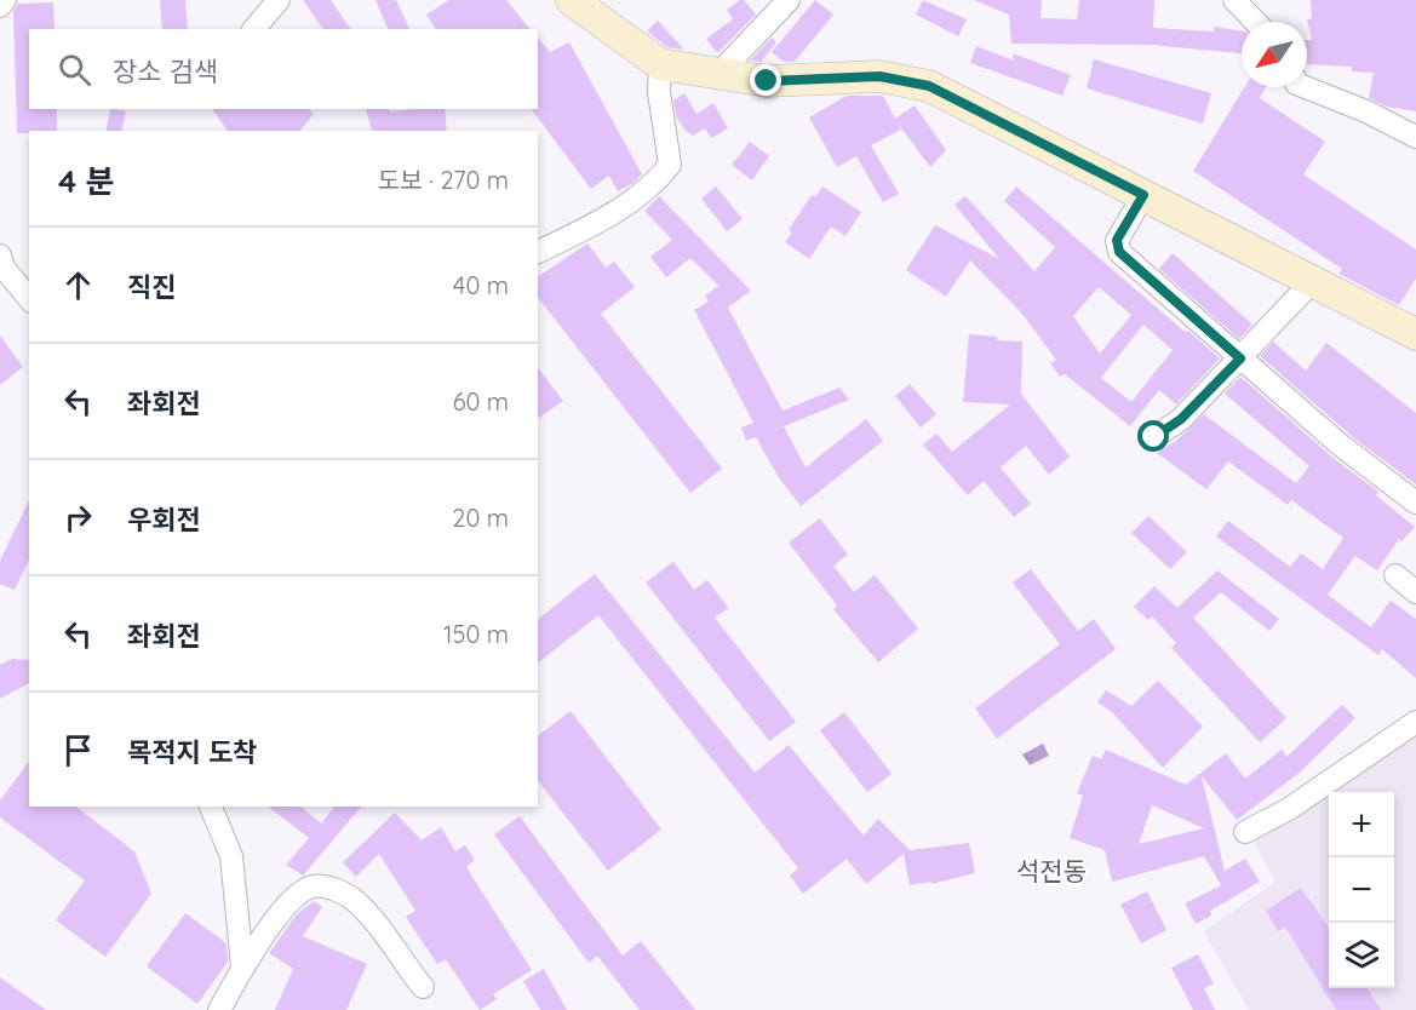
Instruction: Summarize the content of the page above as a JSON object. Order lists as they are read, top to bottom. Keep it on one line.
{"districts":["석전동"],"north":"bottom left","page":{"search":"장소 검색","heading":["4 분","도보 · 270 m"],"list":[["직진","40 m"],["좌회전","60 m"],["우회전","20 m"],["좌회전","150 m"],"목적지 도착"],"map_buttons":["+","−"]}}
